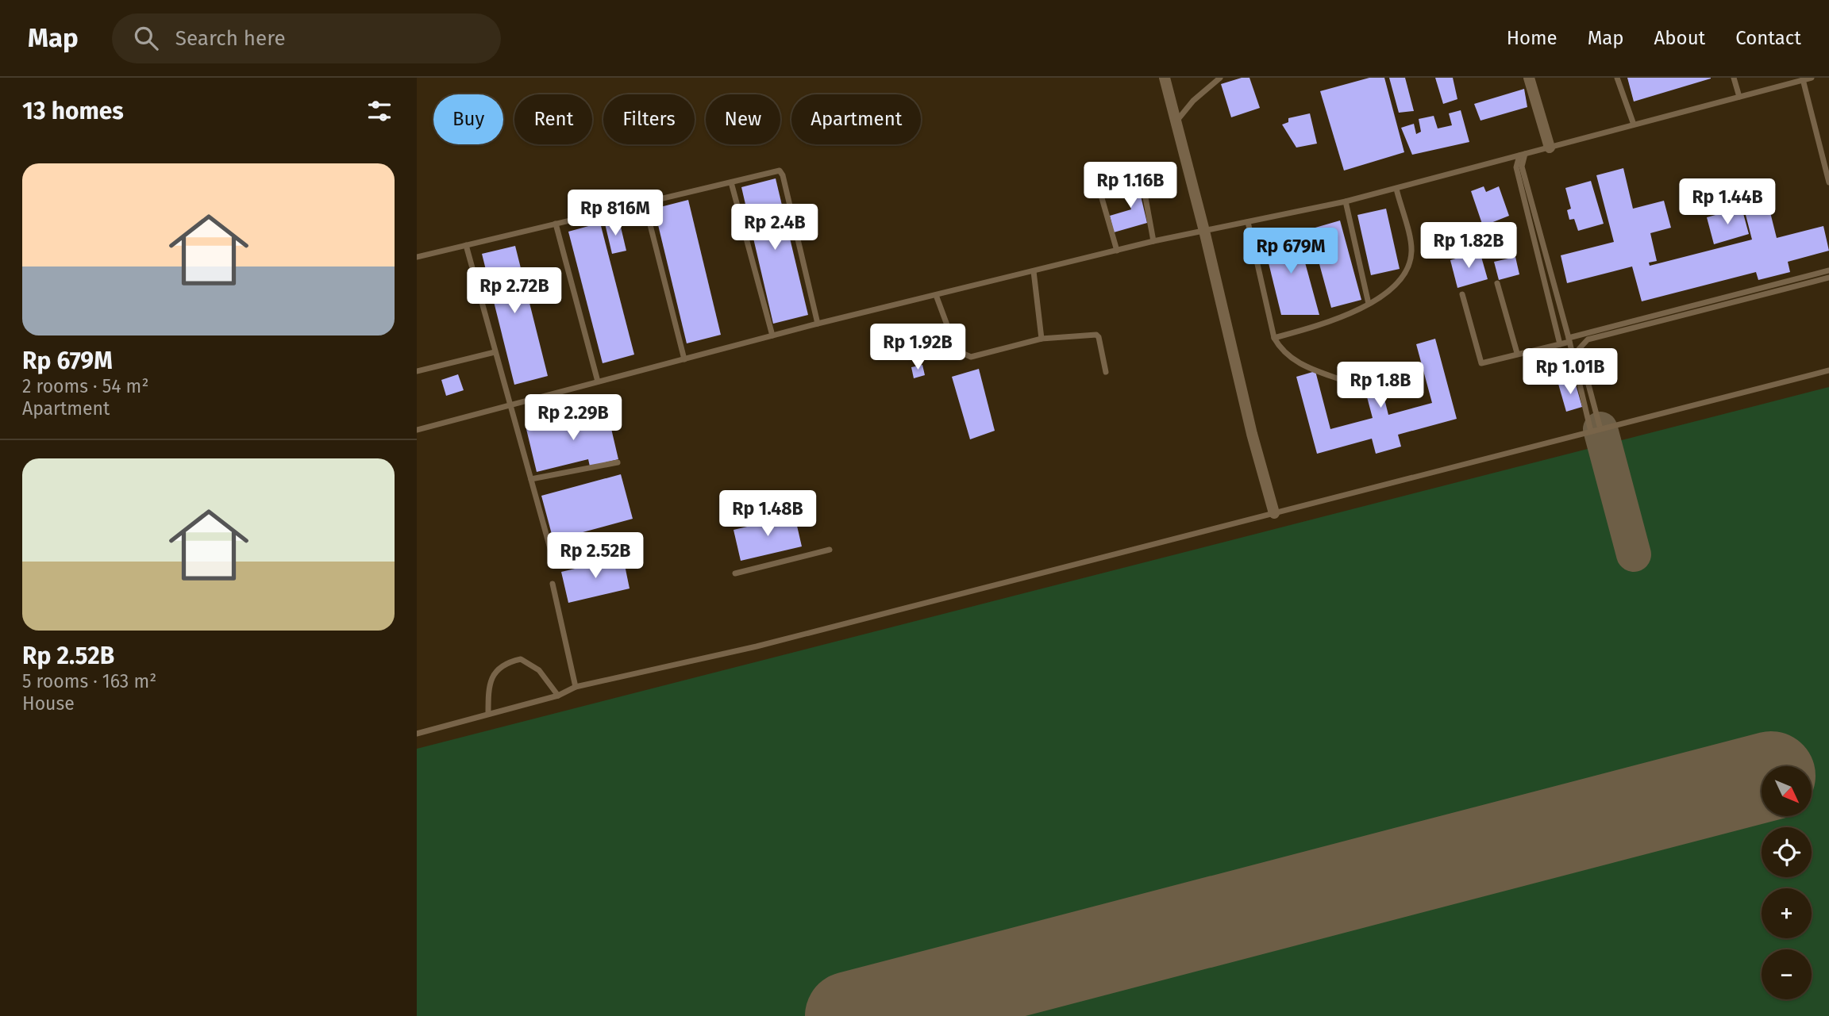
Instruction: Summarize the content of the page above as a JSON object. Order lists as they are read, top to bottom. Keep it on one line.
{"north":"bottom right","page":{"header":"Map","search":"Search here","nav":["Home","Map","About","Contact"],"heading":"13 homes","chip":["Buy","Rent","Filters","New","Apartment"],"list":[{"name":"Rp 679M","note":"2 rooms · 54 m² · Apartment"},{"name":"Rp 2.52B","note":"5 rooms · 163 m² · House"}],"price":["Rp 1.16B","Rp 1.44B","Rp 816M","Rp 2.4B","Rp 1.82B","Rp 679M","Rp 2.72B","Rp 1.92B","Rp 1.01B","Rp 1.8B","Rp 2.29B","Rp 1.48B","Rp 2.52B"],"map_buttons":["+","−"]}}
